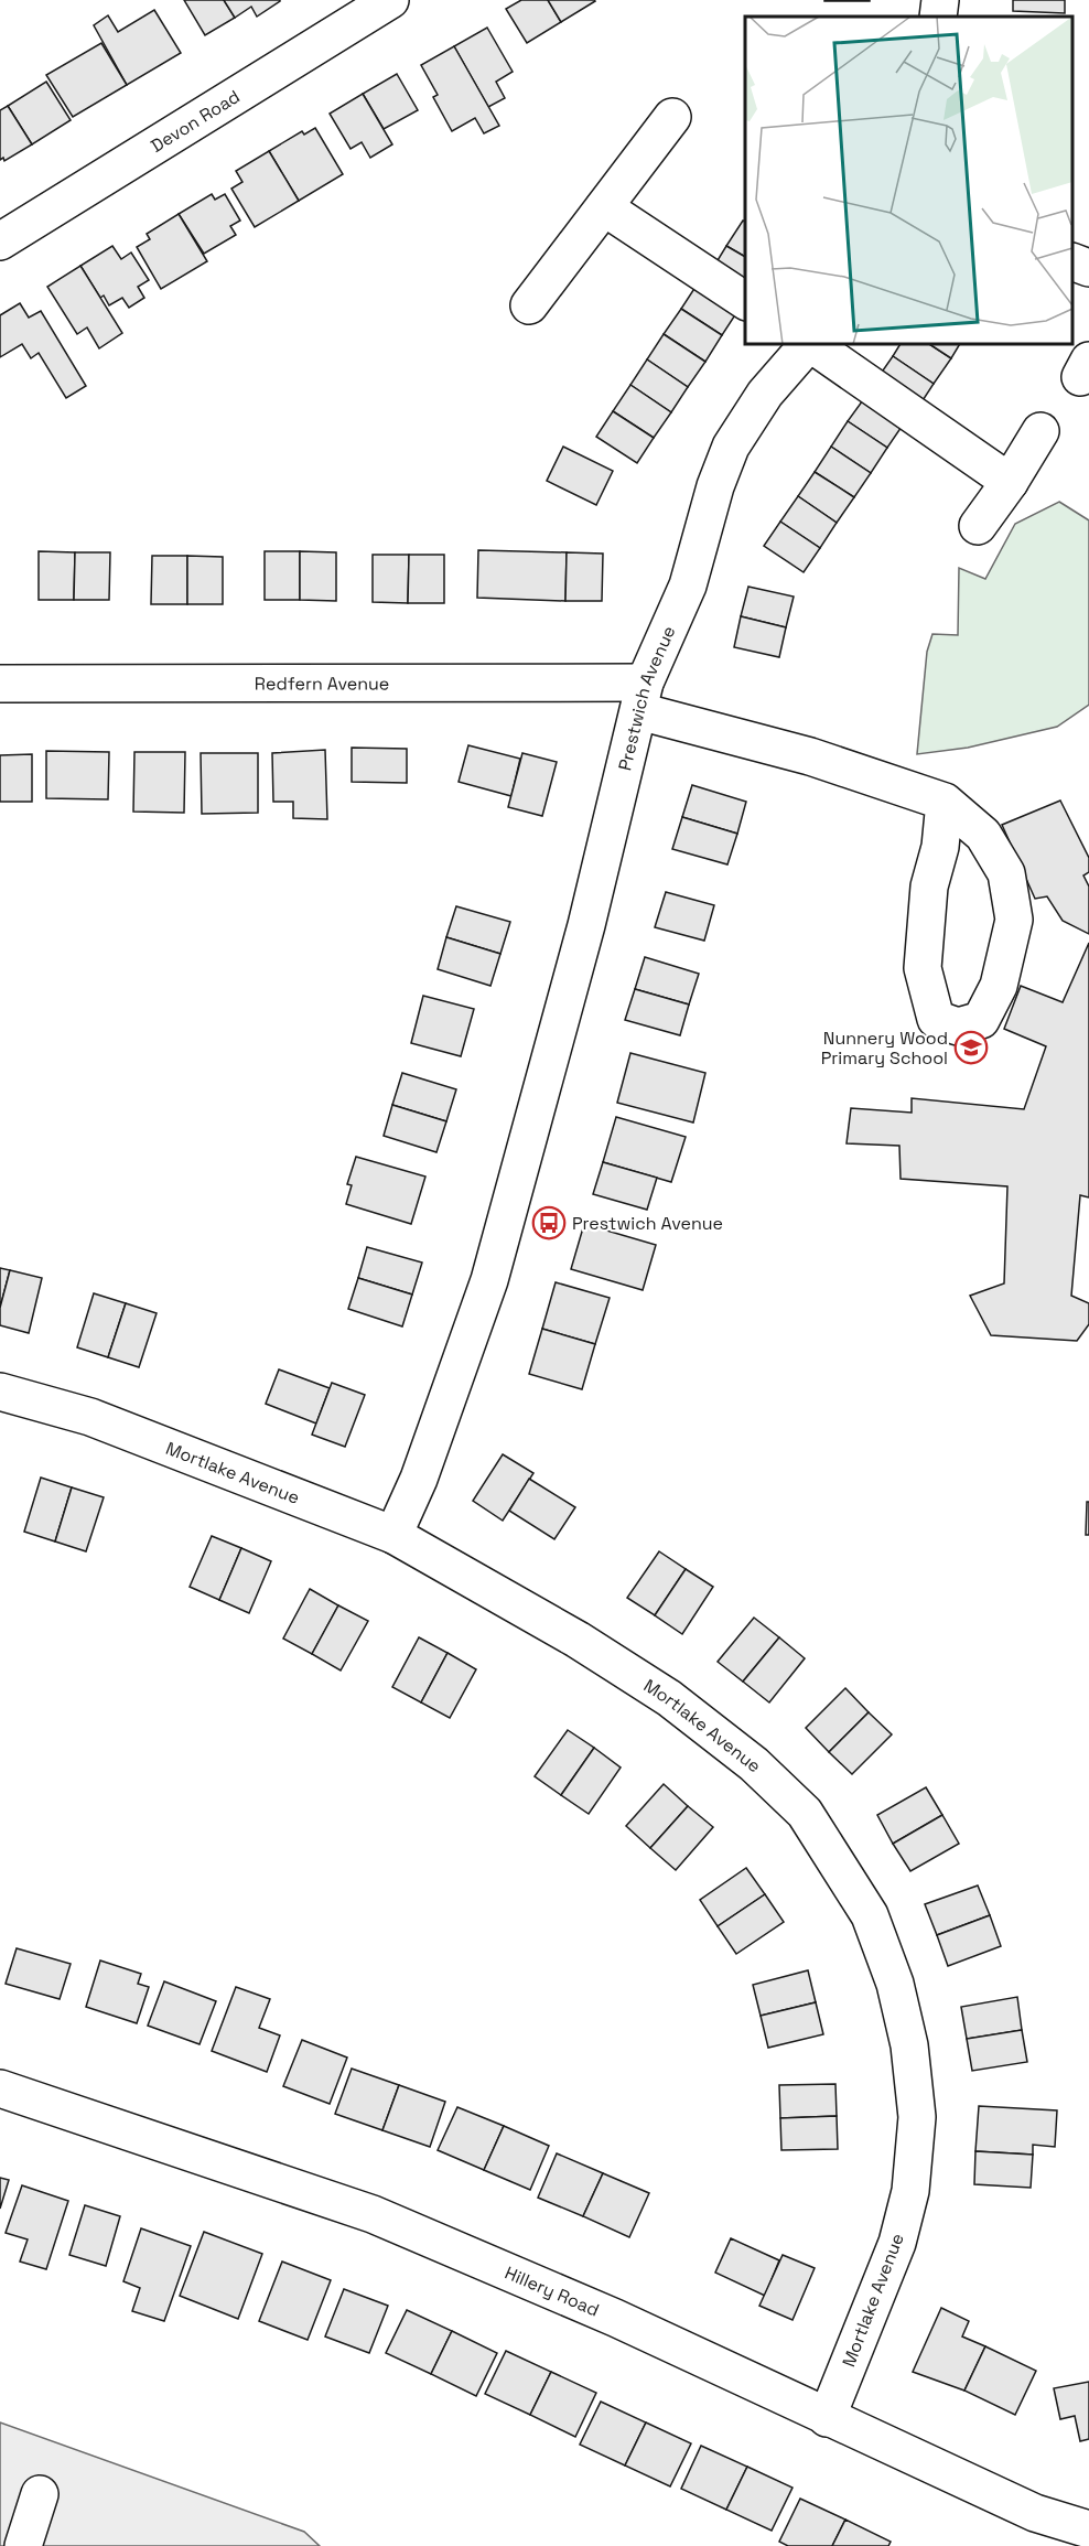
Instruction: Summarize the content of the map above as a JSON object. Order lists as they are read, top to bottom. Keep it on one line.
{"streets":{"street":["Devon Road","Redfern Avenue","Prestwich Avenue","Mortlake Avenue","Hillery Road"]},"crossings":[["Redfern Avenue","Prestwich Avenue"],["Prestwich Avenue","Mortlake Avenue"],["Mortlake Avenue","Hillery Road"]],"places":{"school or university":["Nunnery Wood Primary School"],"bus stop":["Prestwich Avenue"]}}
